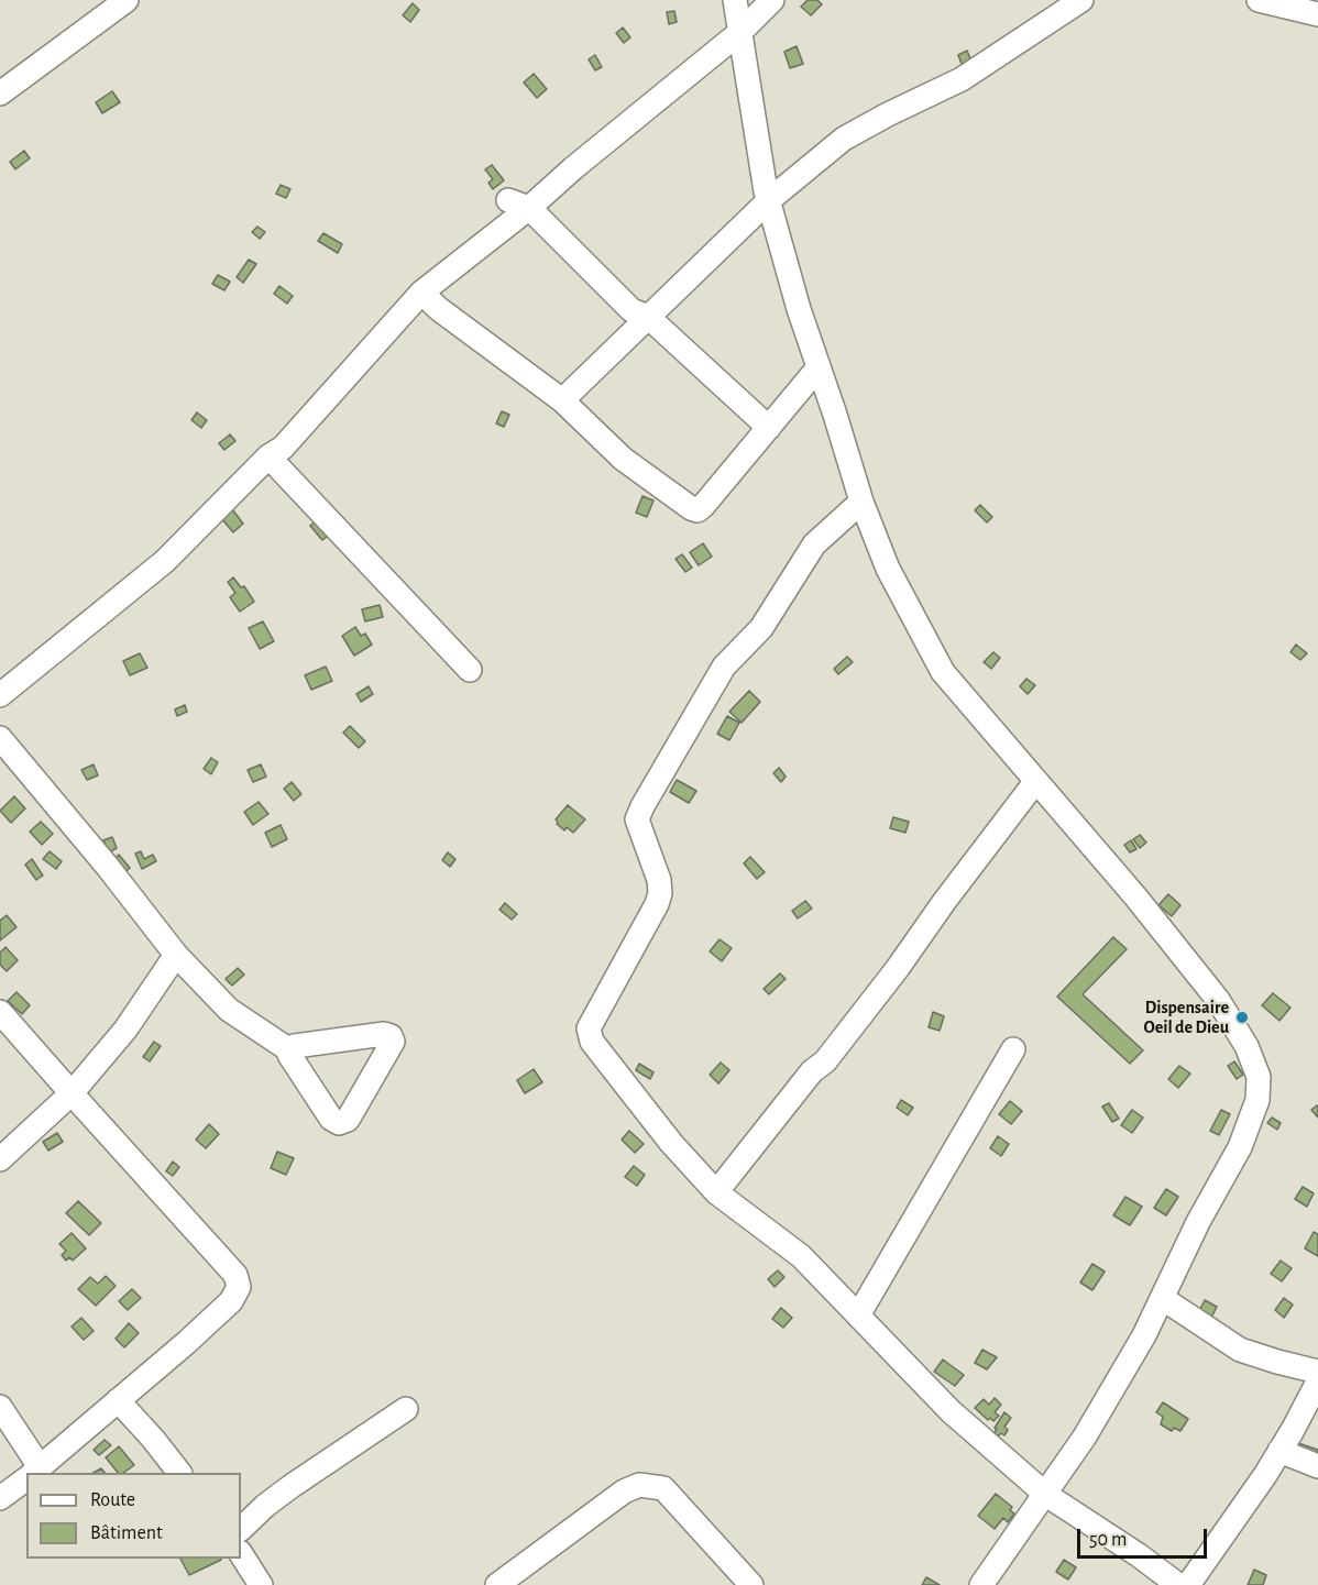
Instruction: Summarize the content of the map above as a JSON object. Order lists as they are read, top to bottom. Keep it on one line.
{"places":["Dispensaire Oeil de Dieu"],"legend":["Route","Bâtiment"],"scale_bar":"50 m"}
